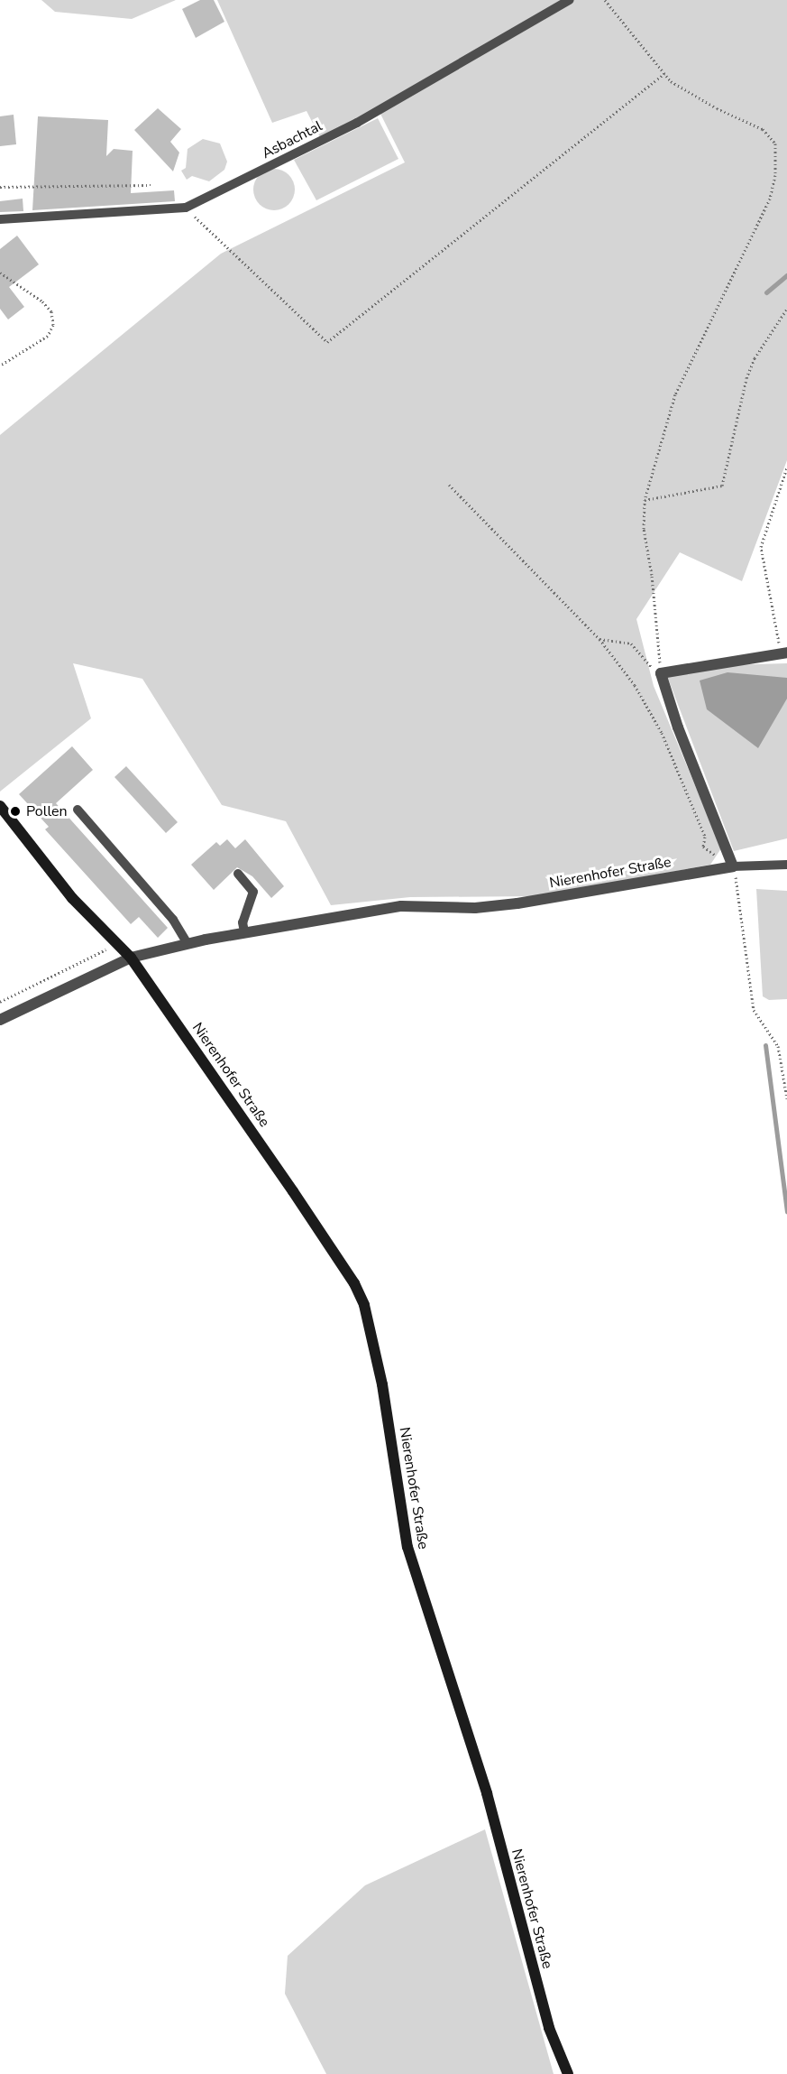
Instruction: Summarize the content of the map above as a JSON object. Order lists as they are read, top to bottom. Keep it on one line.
{"streets":{"street":["Nierenhofer Straße"],"lane":["Asbachtal"]},"places":["Pollen"]}
